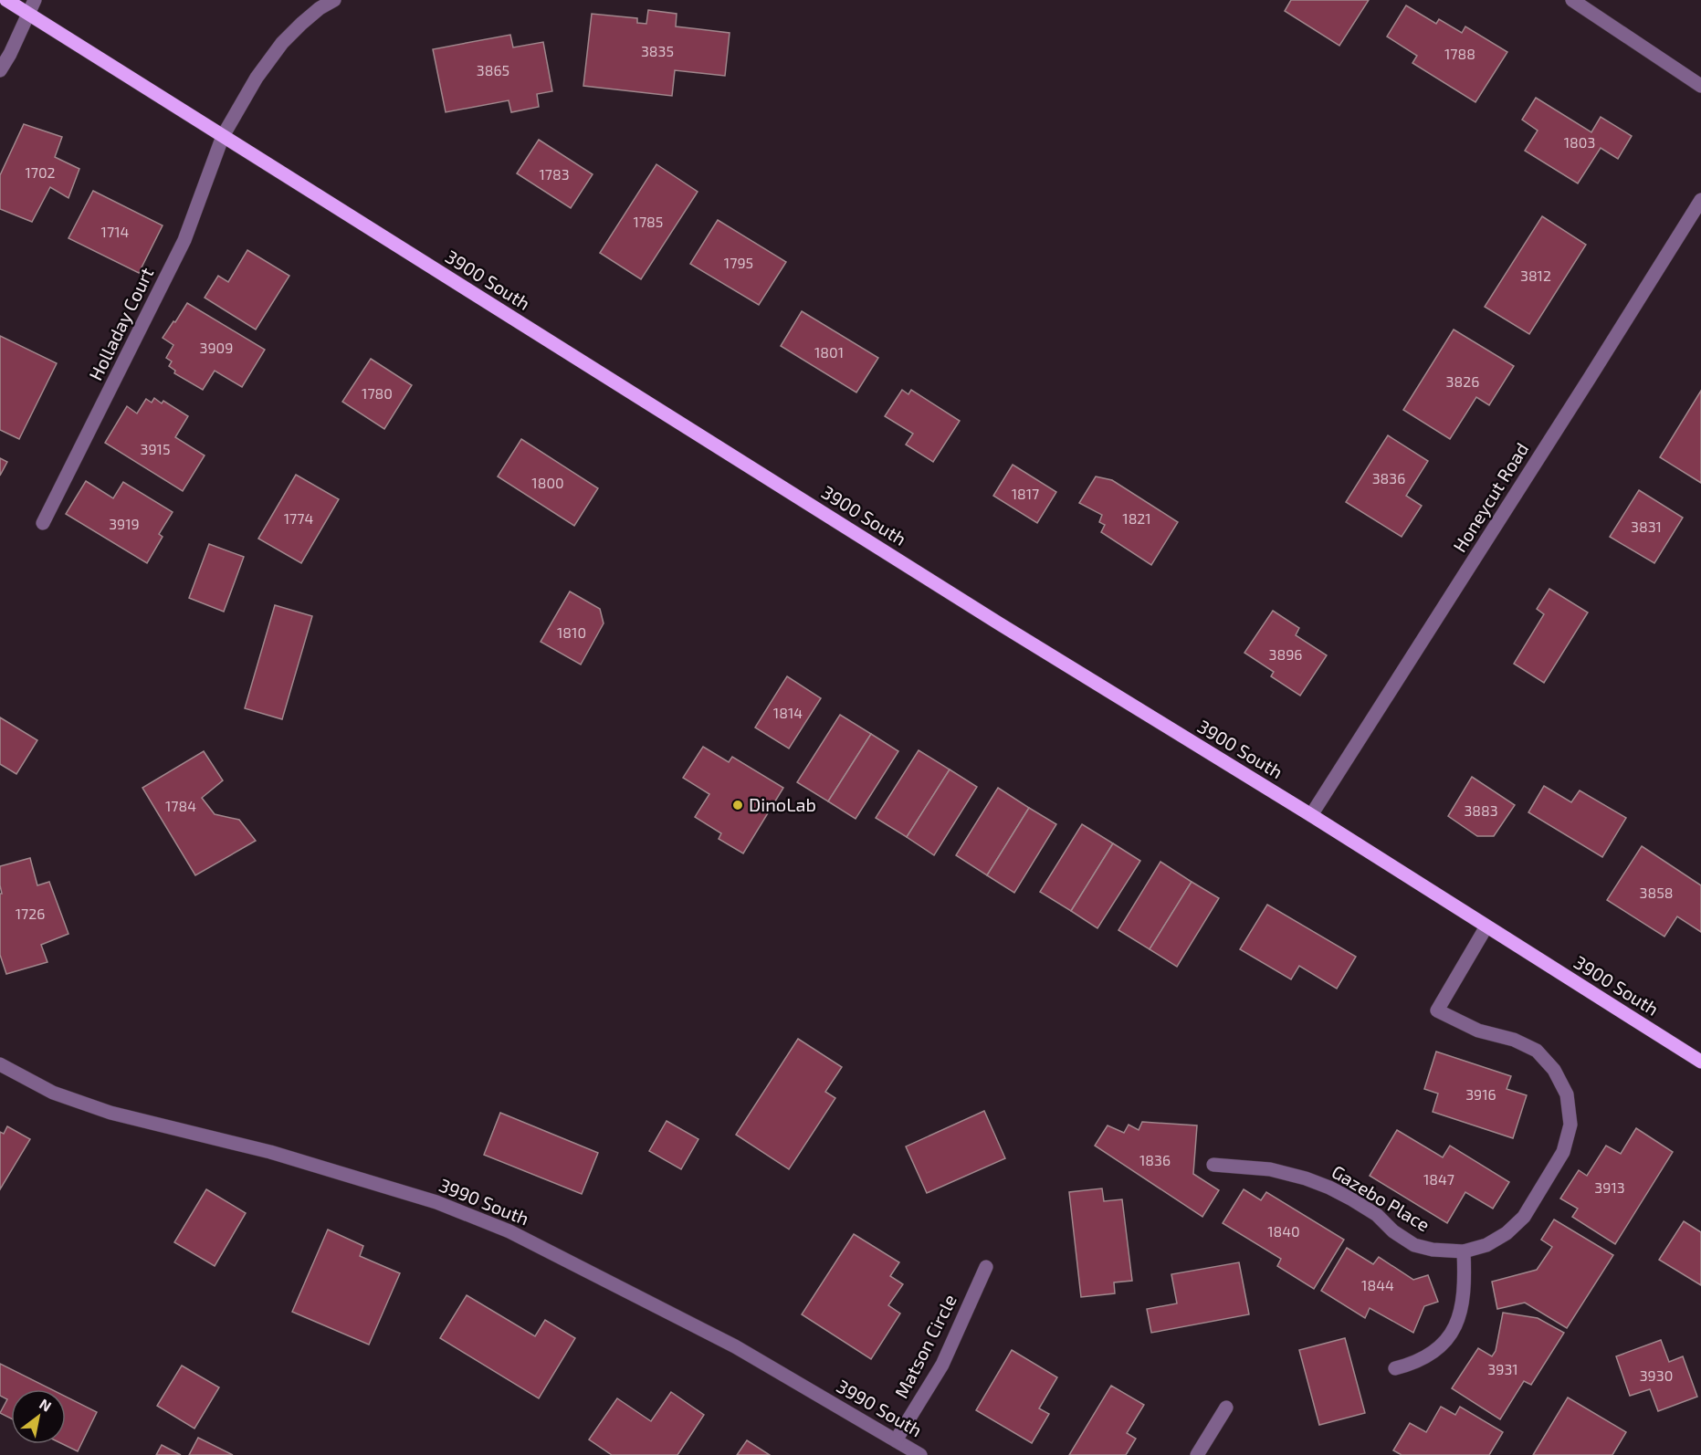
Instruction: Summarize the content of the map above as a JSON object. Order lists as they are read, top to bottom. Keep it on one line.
{"streets":{"main road":["3900 South"],"street":["Holladay Court","Honeycut Road","Gazebo Place","3990 South","Matson Circle"]},"crossings":[["3900 South","Holladay Court"],["3900 South","Honeycut Road"],["3990 South","Matson Circle"]],"places":["DinoLab"],"house_numbers":["3835","1788","3865","1803","1702","1783","1785","1714","1795","3812","3909","1801","3826","1780","3915","3836","1800","1817","1774","1821","3919","3831","1810","3896","1814","1784","3883","3858","1726","3916","1836","1847","3913","1840","1844","3931","3930"],"north":"top right"}
